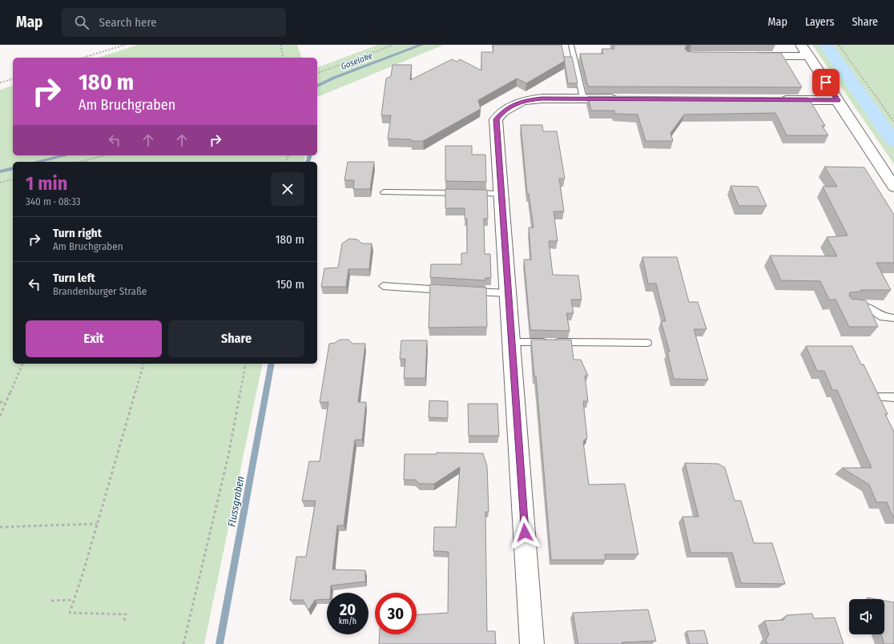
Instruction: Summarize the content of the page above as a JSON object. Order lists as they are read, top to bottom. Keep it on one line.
{"water":["Goselake","Flussgraben"],"page":{"header":"Map","search":"Search here","nav":["Map","Layers","Share"],"turn":["180 m","Am Bruchgraben"],"heading":["1 min","340 m · 08:33"],"list":[{"name":"Turn right","note":"Am Bruchgraben","value":"180 m"},{"name":"Turn left","note":"Brandenburger Straße","value":"150 m"}],"buttons":["Exit","Share"],"speed":"20 km/h","limit":"30"}}
